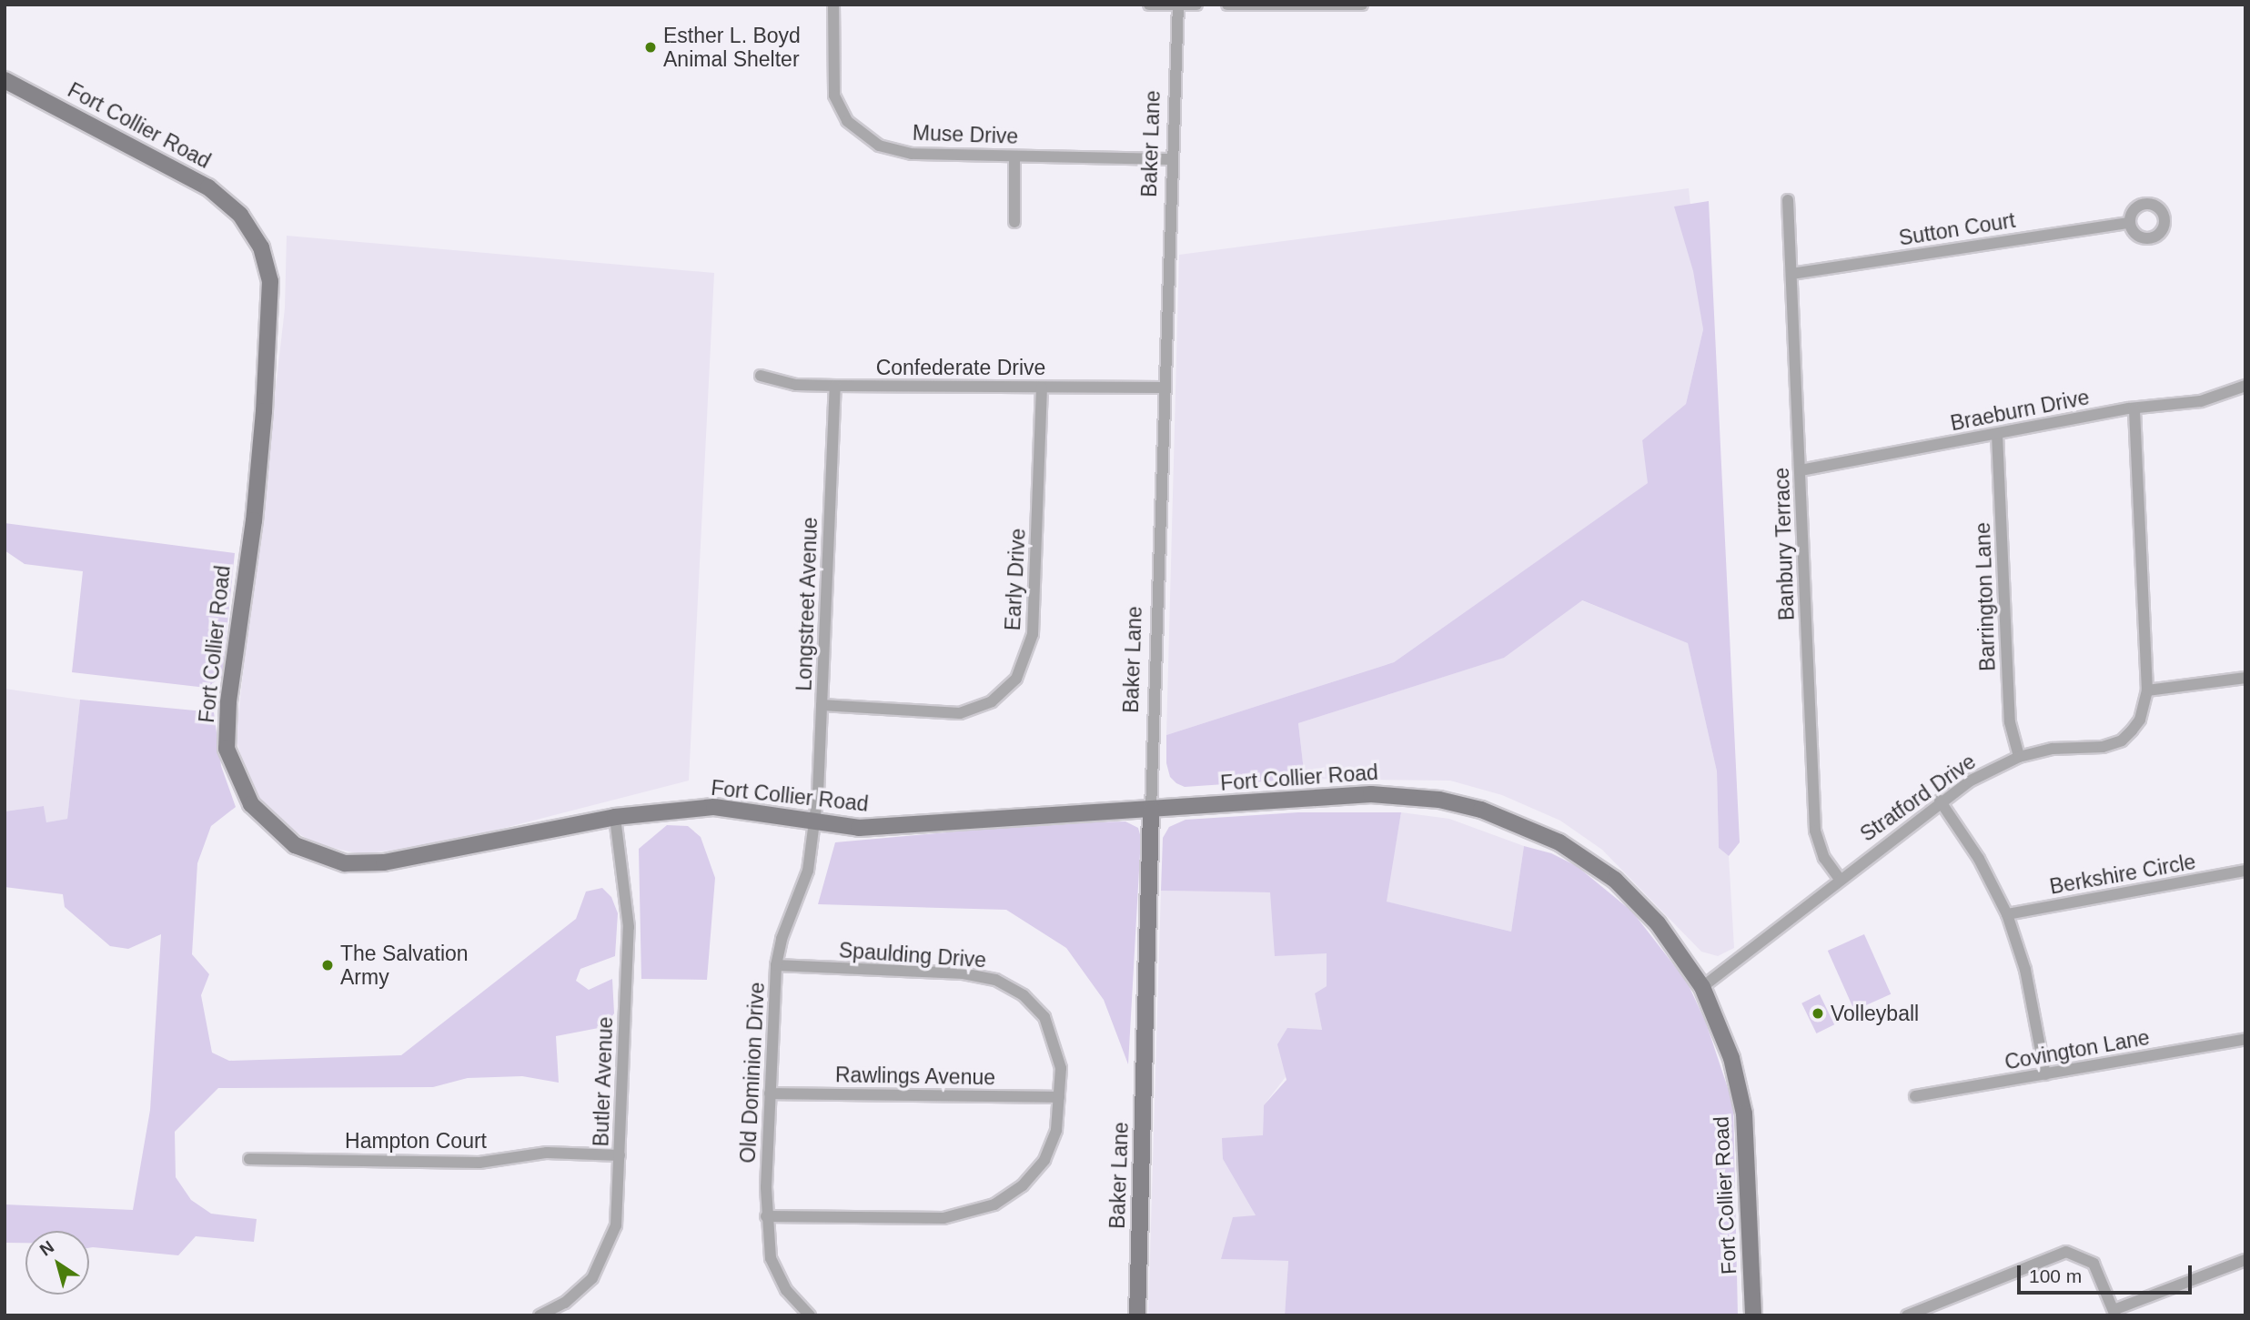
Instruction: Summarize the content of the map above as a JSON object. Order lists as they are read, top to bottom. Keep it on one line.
{"streets":{"street":["Fort Collier Road","Muse Drive","Baker Lane","Sutton Court","Confederate Drive","Braeburn Drive","Banbury Terrace","Early Drive","Barrington Lane","Longstreet Avenue","Stratford Drive","Berkshire Circle","Spaulding Drive","Covington Lane","Old Dominion Drive","Rawlings Avenue","Butler Avenue","Hampton Court"]},"crossings":[["Fort Collier Road","Baker Lane"],["Fort Collier Road","Longstreet Avenue"],["Fort Collier Road","Stratford Drive"],["Fort Collier Road","Old Dominion Drive"],["Fort Collier Road","Butler Avenue"],["Muse Drive","Baker Lane"],["Baker Lane","Confederate Drive"],["Sutton Court","Banbury Terrace"],["Confederate Drive","Early Drive"],["Confederate Drive","Longstreet Avenue"],["Braeburn Drive","Banbury Terrace"],["Braeburn Drive","Barrington Lane"],["Braeburn Drive","Stratford Drive"],["Banbury Terrace","Stratford Drive"],["Early Drive","Longstreet Avenue"],["Barrington Lane","Stratford Drive"],["Longstreet Avenue","Old Dominion Drive"],["Spaulding Drive","Old Dominion Drive"],["Spaulding Drive","Rawlings Avenue"],["Old Dominion Drive","Rawlings Avenue"],["Butler Avenue","Hampton Court"]],"places":["Esther L. Boyd Animal Shelter","The Salvation Army","Volleyball"],"scale_bar":"100 m","north":"top left"}
